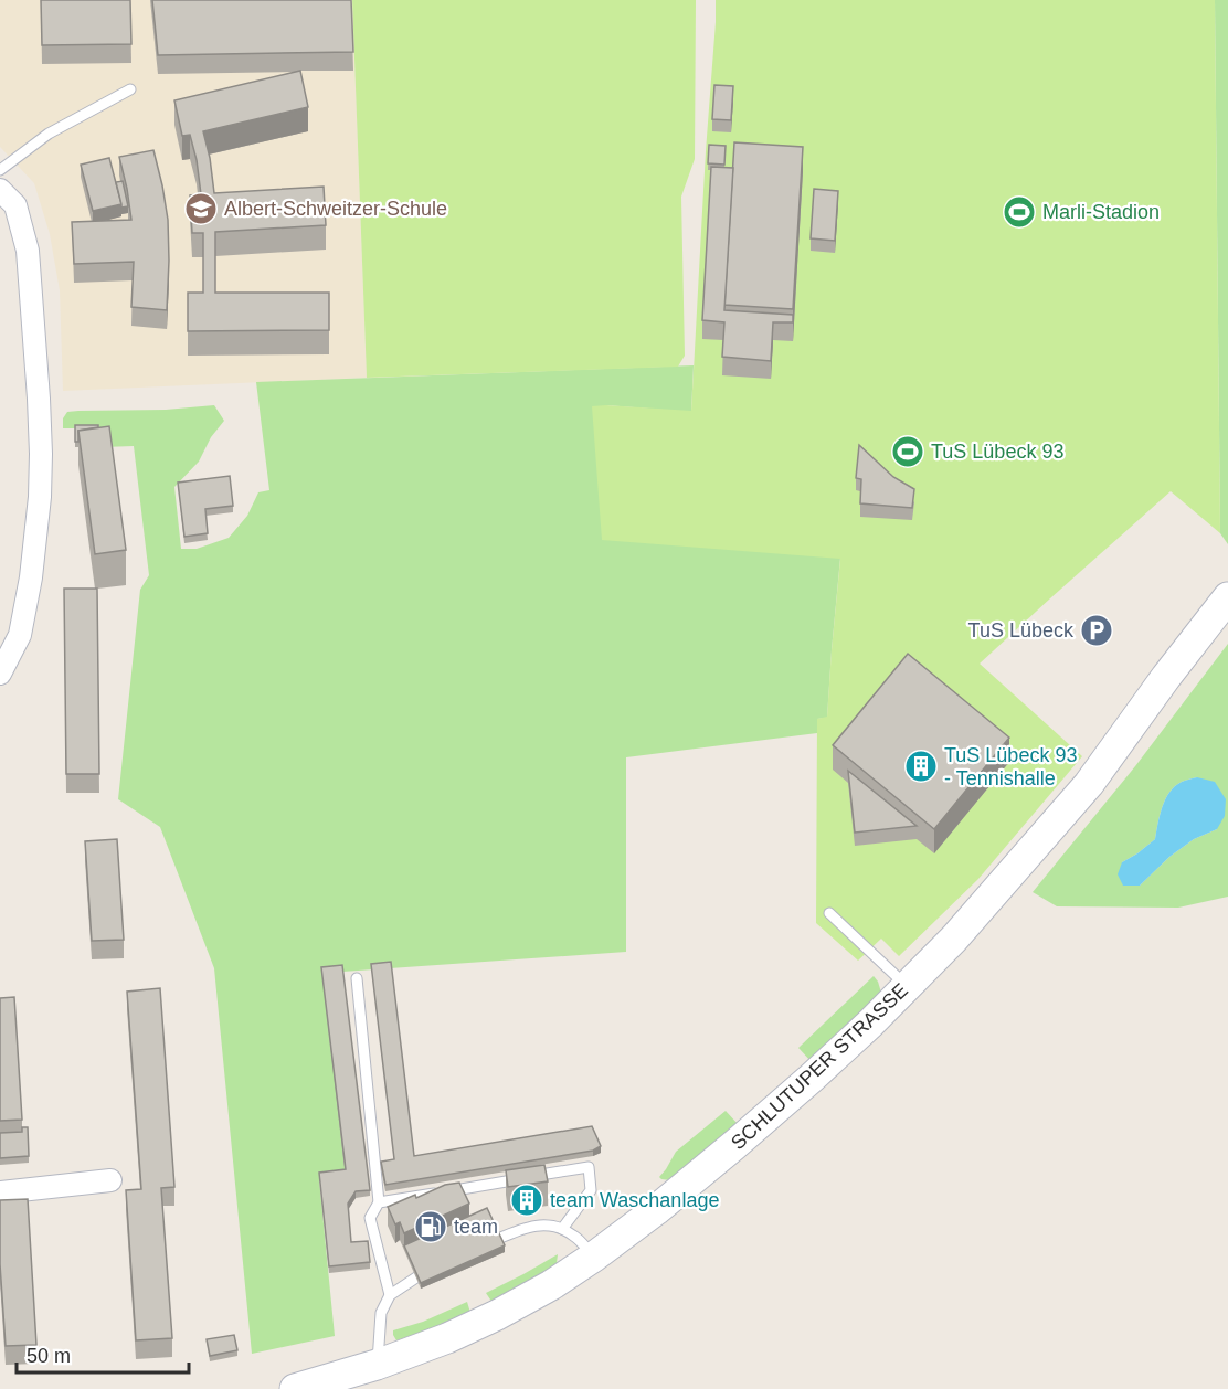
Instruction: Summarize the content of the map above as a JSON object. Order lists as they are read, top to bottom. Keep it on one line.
{"streets":{"main road":["SCHLUTUPER STRASSE"]},"places":{"school or university":["Albert-Schweitzer-Schule"],"sports":["Marli-Stadion","TuS Lübeck 93"],"parking":["TuS Lübeck"],"building":["TuS Lübeck 93 - Tennishalle","team Waschanlage"],"fuel station":["team"]},"scale_bar":"50 m"}
